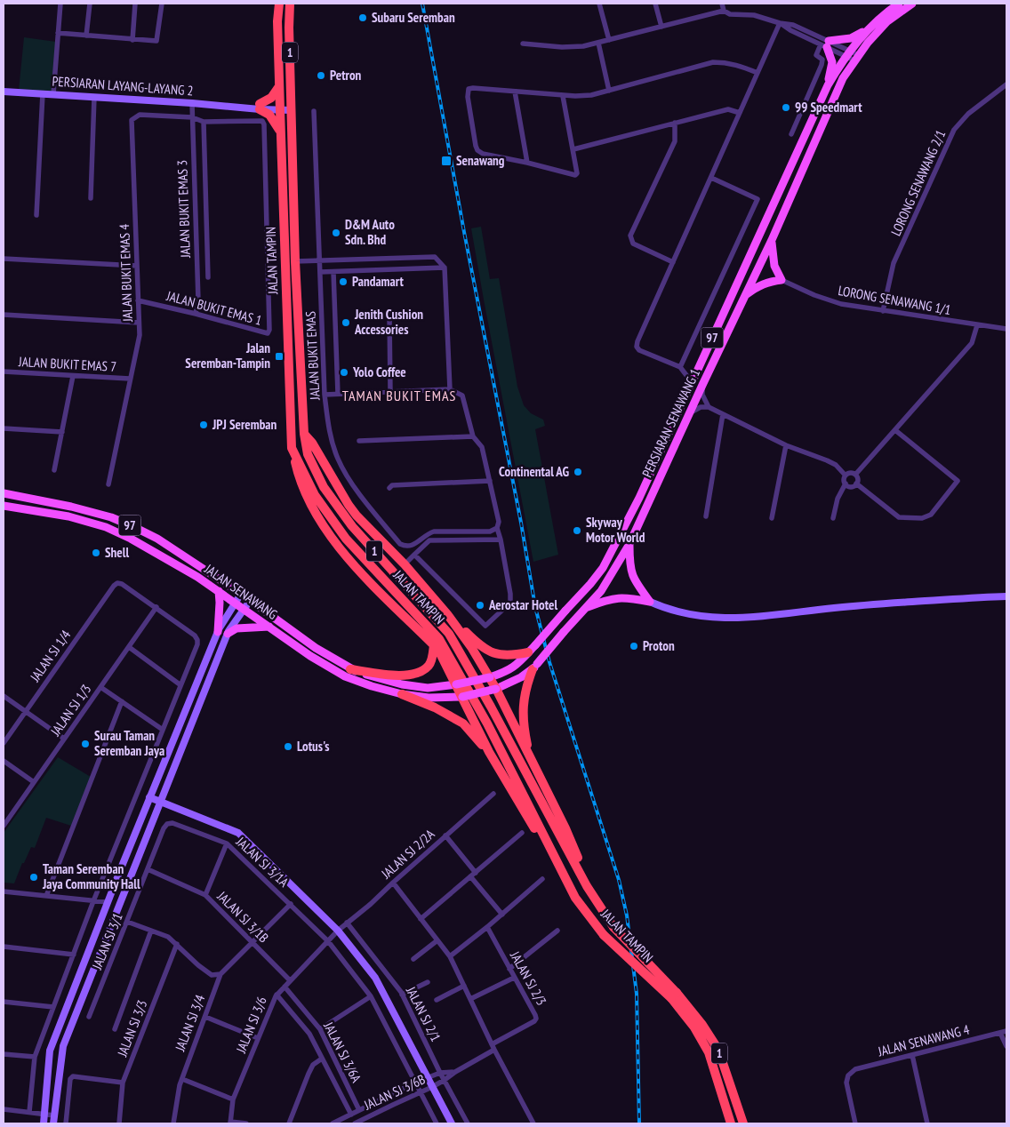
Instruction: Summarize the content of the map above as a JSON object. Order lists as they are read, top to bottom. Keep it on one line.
{"streets":{"highway":["1","JALAN TAMPIN"],"main road":["97","PERSIARAN SENAWANG 1","JALAN SENAWANG"],"street":["PERSIARAN LAYANG-LAYANG 2","LORONG SENAWANG 2/1","JALAN BUKIT EMAS 3","JALAN BUKIT EMAS 4","LORONG SENAWANG 1/1","JALAN BUKIT EMAS 1","JALAN BUKIT EMAS","JALAN BUKIT EMAS 7","JALAN SJ 1/4","JALAN SJ 1/3","JALAN SJ 2/2A","JALAN SJ 3/1A","JALAN SJ 3/1B","JALAN SJ 3/1","JALAN SJ 2/3","JALAN SJ 2/1","JALAN SJ 3/4","JALAN SJ 3/6","JALAN SJ 3/3","JALAN SENAWANG 4","JALAN SJ 3/6A","JALAN SJ 3/6B"]},"crossings":[["PERSIARAN LAYANG-LAYANG 2","JALAN BUKIT EMAS 3"],["PERSIARAN LAYANG-LAYANG 2","JALAN TAMPIN"],["LORONG SENAWANG 2/1","LORONG SENAWANG 1/1"],["JALAN BUKIT EMAS 3","JALAN BUKIT EMAS 4"],["JALAN BUKIT EMAS 3","JALAN BUKIT EMAS 1"],["JALAN BUKIT EMAS 4","JALAN BUKIT EMAS 1"],["JALAN BUKIT EMAS 4","JALAN BUKIT EMAS 7"],["97","PERSIARAN SENAWANG 1"],["97","JALAN SENAWANG"],["JALAN SJ 1/4","JALAN SJ 1/3"],["JALAN SJ 2/2A","JALAN SJ 2/1"],["JALAN SJ 2/2A","JALAN SJ 3/6"],["JALAN SJ 3/1A","JALAN SJ 3/1"],["JALAN SJ 3/1A","JALAN SJ 3/4"],["JALAN SJ 3/1A","JALAN SJ 3/6"],["JALAN SJ 3/1A","JALAN SJ 3/6B"],["JALAN SJ 3/1B","JALAN SJ 3/1"],["JALAN SJ 3/1B","JALAN SJ 3/4"],["JALAN SJ 3/1B","JALAN SJ 3/6"],["JALAN SJ 2/3","JALAN SJ 3/6B"],["JALAN SJ 2/1","JALAN SJ 3/6B"],["JALAN SJ 3/6","JALAN SJ 3/6A"]],"districts":["TAMAN BUKIT EMAS"],"places":{"other":["Subaru Seremban","Petron","99 Speedmart","D&M Auto Sdn. Bhd","Pandamart","Jenith Cushion Accessories","Yolo Coffee","JPJ Seremban","Continental AG","Skyway Motor World","Shell","Aerostar Hotel","Proton","Surau Taman Seremban Jaya","Lotus's","Taman Seremban Jaya Community Hall"],"transit":["Senawang","Jalan Seremban-Tampin"]}}
